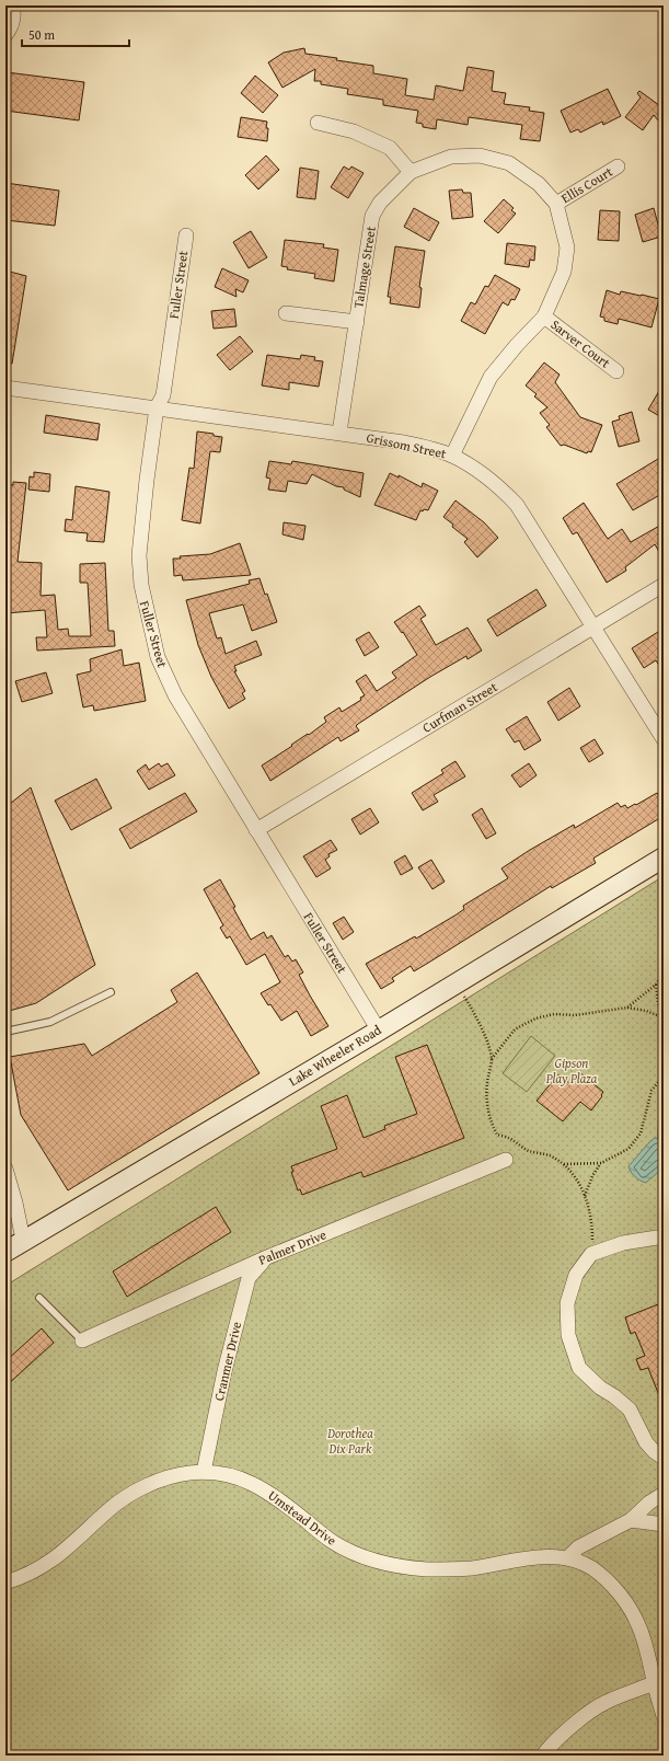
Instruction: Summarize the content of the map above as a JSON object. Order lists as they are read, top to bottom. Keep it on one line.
{"streets":{"main road":["Lake Wheeler Road"],"street":["Ellis Court","Talmage Street","Fuller Street","Sarver Court","Grissom Street","Curfman Street","Palmer Drive","Cranmer Drive","Umstead Drive"]},"crossings":[["Ellis Court","Talmage Street"],["Talmage Street","Sarver Court"],["Talmage Street","Grissom Street"],["Fuller Street","Grissom Street"],["Fuller Street","Curfman Street"],["Fuller Street","Lake Wheeler Road"],["Grissom Street","Curfman Street"],["Palmer Drive","Cranmer Drive"],["Cranmer Drive","Umstead Drive"]],"parks":["Gipson Play Plaza","Dorothea Dix Park"],"scale_bar":"50 m"}
